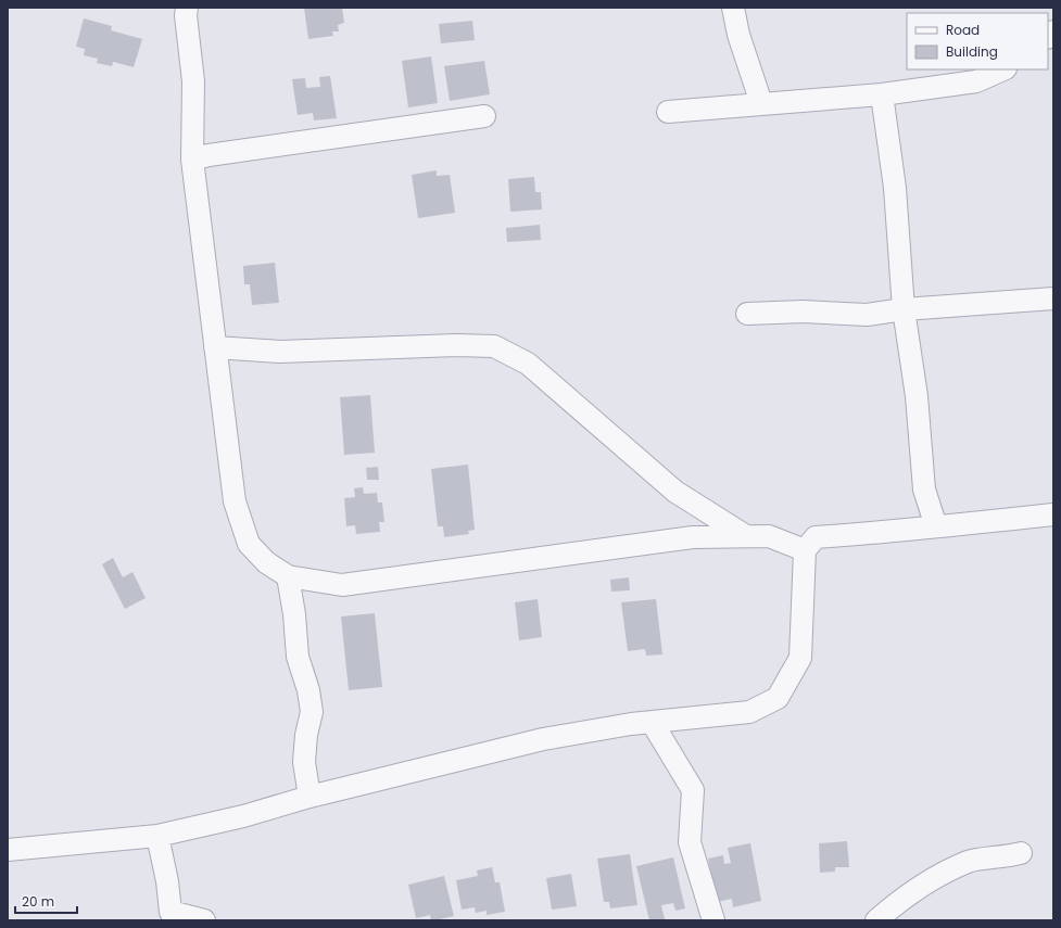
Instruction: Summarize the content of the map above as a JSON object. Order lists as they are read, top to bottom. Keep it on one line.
{"legend":["Road","Building"],"scale_bar":"20 m"}
